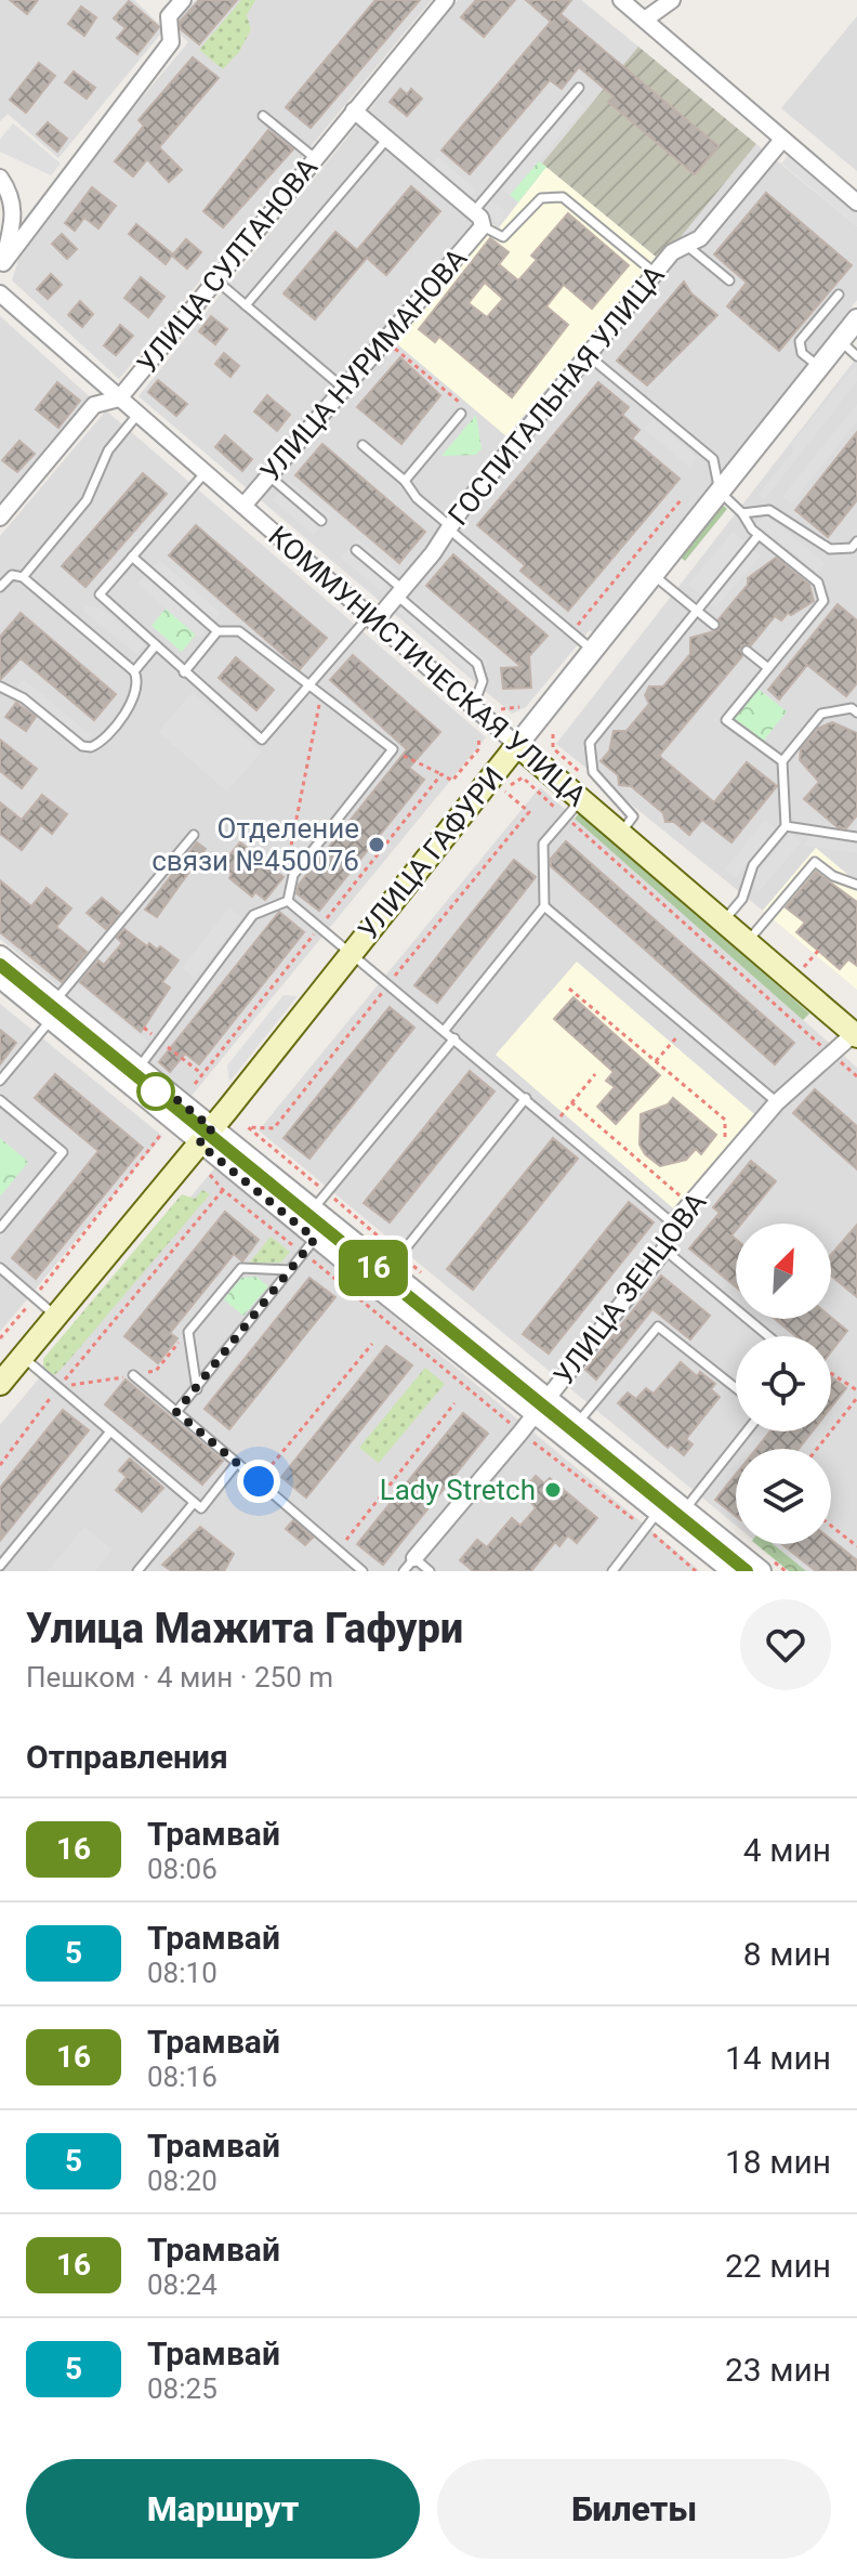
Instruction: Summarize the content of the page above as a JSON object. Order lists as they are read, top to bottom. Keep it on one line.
{"streets":{"main road":["КОММУНИСТИЧЕСКАЯ УЛИЦА","УЛИЦА ГАФУРИ"],"street":["УЛИЦА СУЛТАНОВА","УЛИЦА НУРИМАНОВА","ГОСПИТАЛЬНАЯ УЛИЦА","УЛИЦА ЗЕНЦОВА"]},"crossings":[["УЛИЦА СУЛТАНОВА","КОММУНИСТИЧЕСКАЯ УЛИЦА"],["УЛИЦА НУРИМАНОВА","КОММУНИСТИЧЕСКАЯ УЛИЦА"],["ГОСПИТАЛЬНАЯ УЛИЦА","КОММУНИСТИЧЕСКАЯ УЛИЦА"],["КОММУНИСТИЧЕСКАЯ УЛИЦА","УЛИЦА ГАФУРИ"],["КОММУНИСТИЧЕСКАЯ УЛИЦА","УЛИЦА ЗЕНЦОВА"]],"places":["Отделение связи №450076","Lady Stretch"],"lines":["tram line 16"],"north":"top right","page":{"on_map":"16","heading":[["Улица Мажита Гафури","Пешком · 4 мин · 250 m"],"Отправления"],"list":[{"mark":"16","name":"Трамвай","note":"08:06","value":"4 мин"},{"mark":"5","name":"Трамвай","note":"08:10","value":"8 мин"},{"mark":"16","name":"Трамвай","note":"08:16","value":"14 мин"},{"mark":"5","name":"Трамвай","note":"08:20","value":"18 мин"},{"mark":"16","name":"Трамвай","note":"08:24","value":"22 мин"},{"mark":"5","name":"Трамвай","note":"08:25","value":"23 мин"}],"buttons":["Маршрут","Билеты"]}}
